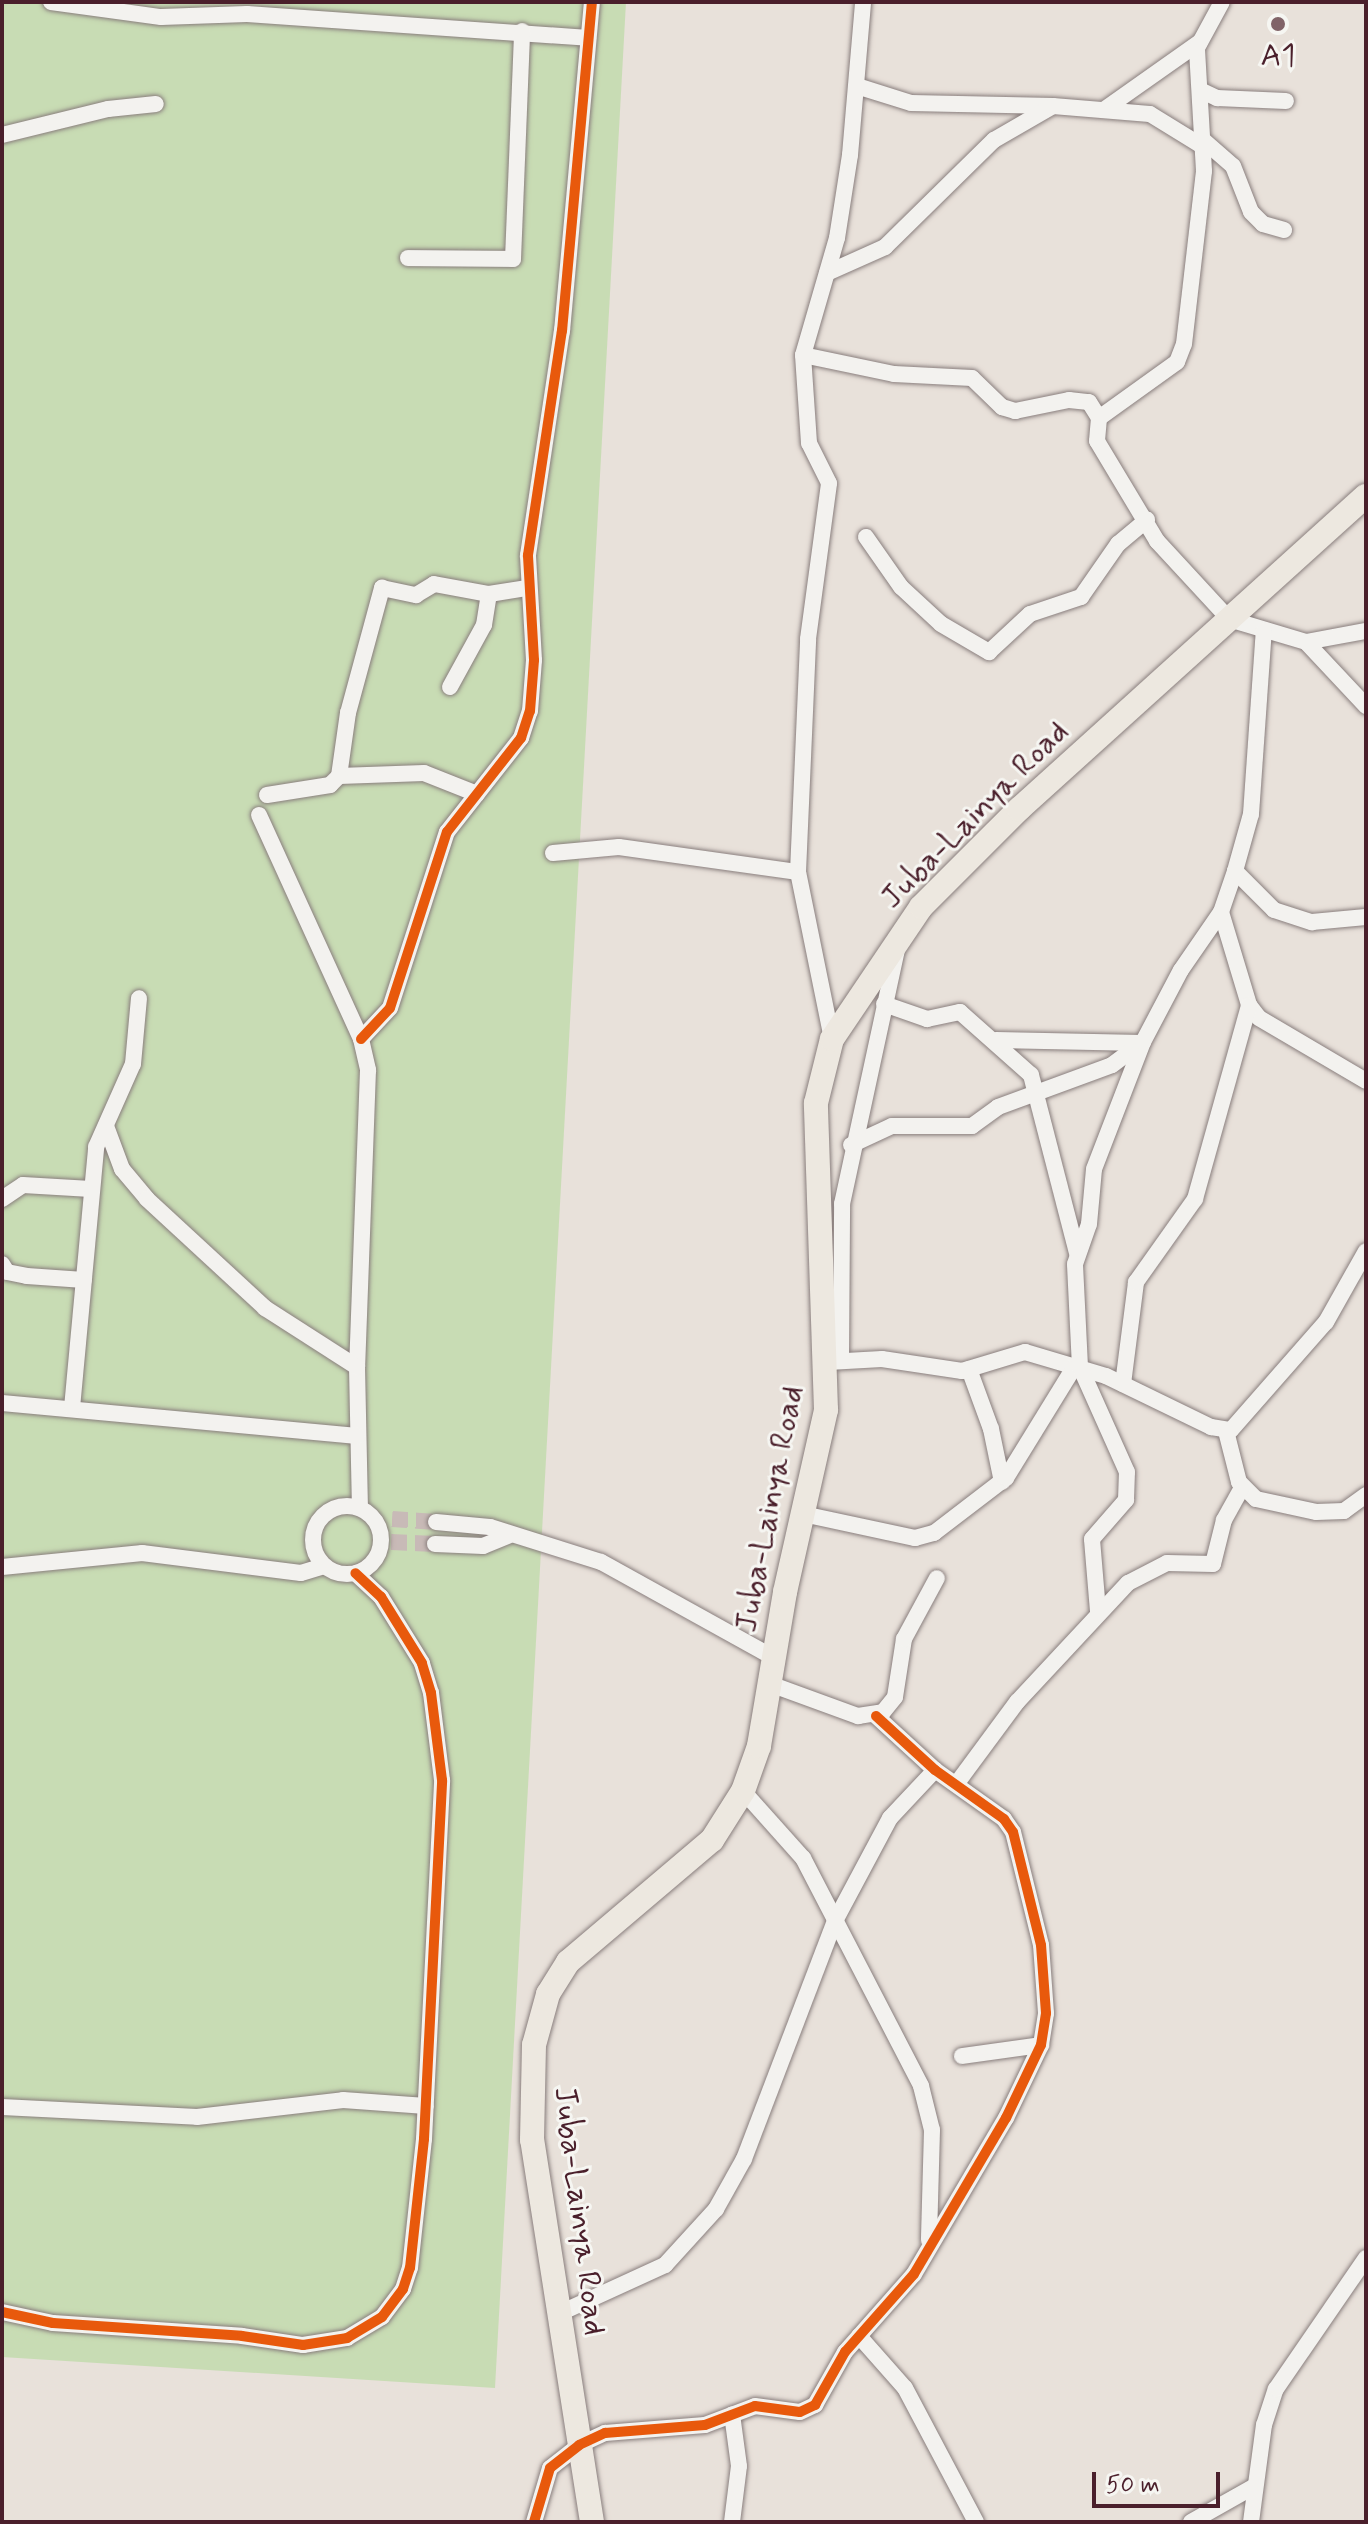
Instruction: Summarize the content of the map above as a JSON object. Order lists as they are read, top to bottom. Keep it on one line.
{"streets":{"main road":["Juba-Lainya Road"]},"places":["A1"],"scale_bar":"50 m"}
